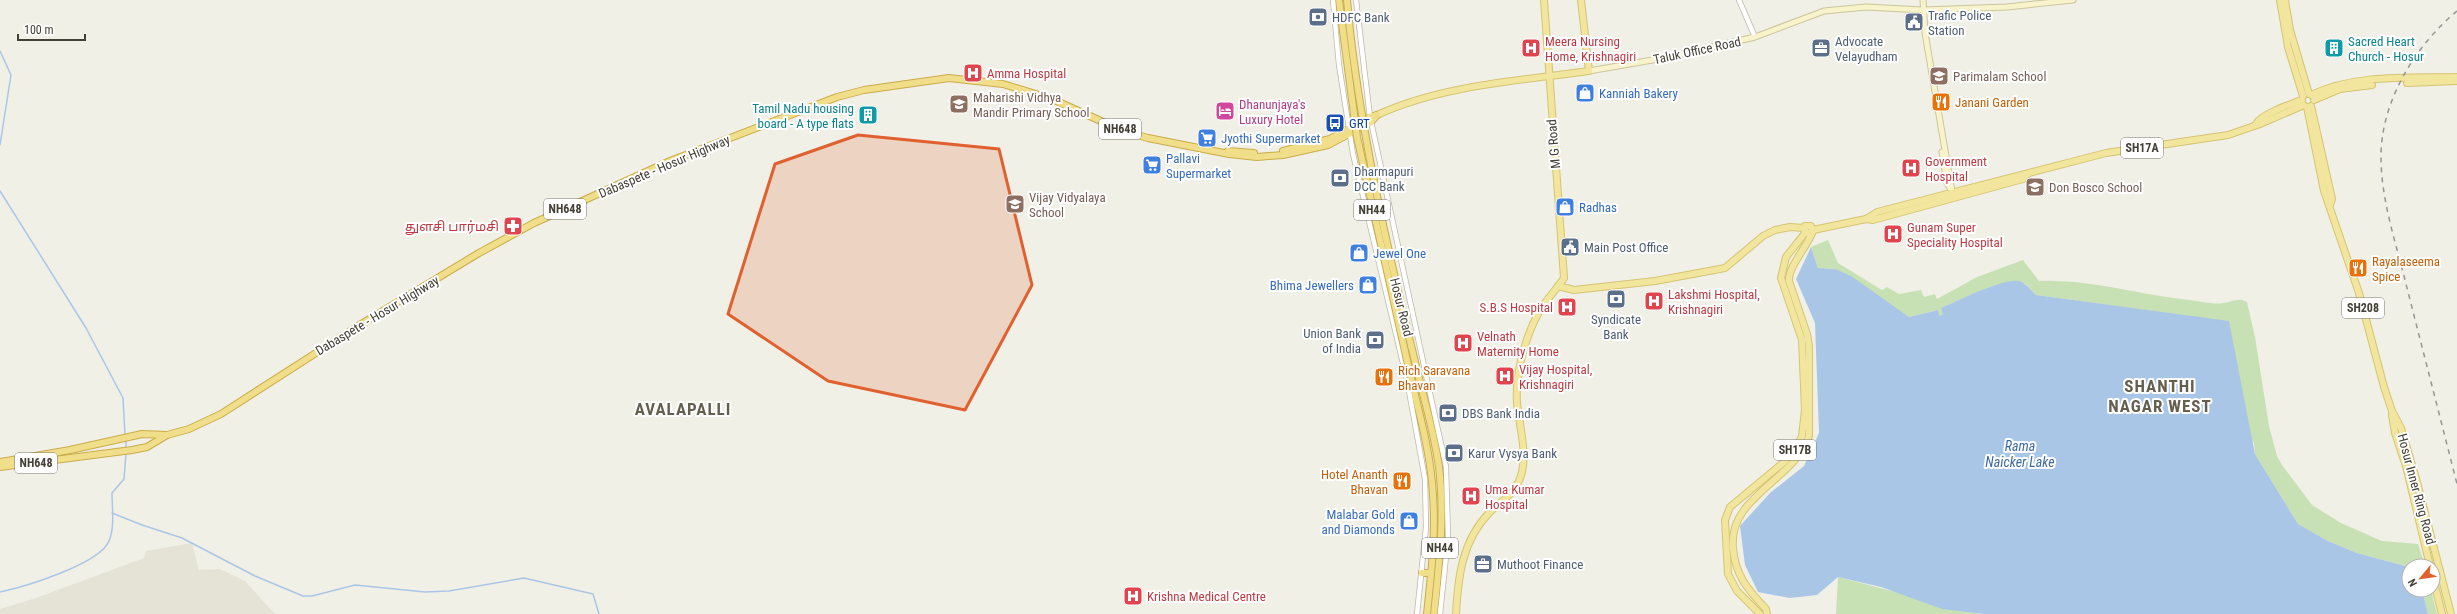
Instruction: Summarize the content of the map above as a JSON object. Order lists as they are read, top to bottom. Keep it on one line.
{"streets":{"highway":["Taluk Office Road","NH648","Dabaspete - Hosur Highway","NH44","Hosur Road"],"main road":["M G Road","SH17A","SH208","SH17B","Hosur Inner Ring Road"]},"crossings":[["Taluk Office Road","NH648"],["Taluk Office Road","M G Road"],["NH648","Dabaspete - Hosur Highway"],["M G Road","SH17A"],["SH17A","SH17B"],["SH17A","Hosur Inner Ring Road"]],"districts":["SHANTHI NAGAR WEST","AVALAPALLI"],"water":["Rama Naicker Lake"],"places":{"bank":["HDFC Bank","Dharmapuri DCC Bank","Syndicate Bank","Union Bank of India","DBS Bank India","Karur Vysya Bank"],"public building":["Trafic Police Station","Main Post Office"],"hospital":["Meera Nursing Home, Krishnagiri","Amma Hospital","Government Hospital","Gunam Super Speciality Hospital","Lakshmi Hospital, Krishnagiri","S.B.S Hospital","Velnath Maternity Home","Vijay Hospital, Krishnagiri","Uma Kumar Hospital","Krishna Medical Centre"],"office":["Advocate Velayudham","Muthoot Finance"],"building":["Sacred Heart Church - Hosur","Tamil Nadu housing board - A type flats"],"school or university":["Parimalam School","Maharishi Vidhya Mandir Primary School","Don Bosco School","Vijay Vidyalaya School"],"shop":["Kanniah Bakery","Radhas","Jewel One","Bhima Jewellers","Malabar Gold and Diamonds"],"restaurant":["Janani Garden","Rayalaseema Spice","Rich Saravana Bhavan","Hotel Ananth Bhavan"],"hotel":["Dhanunjaya's Luxury Hotel"],"bus stop":["GRT"],"supermarket":["Jyothi Supermarket","Pallavi Supermarket"],"pharmacy":["துளசி பார்மசி"]},"scale_bar":"100 m","north":"bottom left"}
